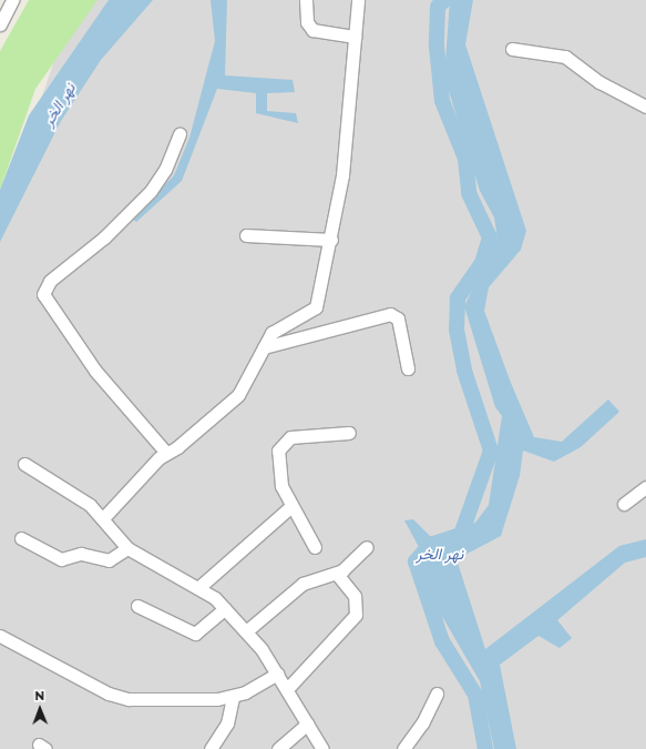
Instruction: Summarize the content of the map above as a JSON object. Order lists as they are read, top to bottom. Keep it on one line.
{"water":["نهر الخر"],"north":"top"}
